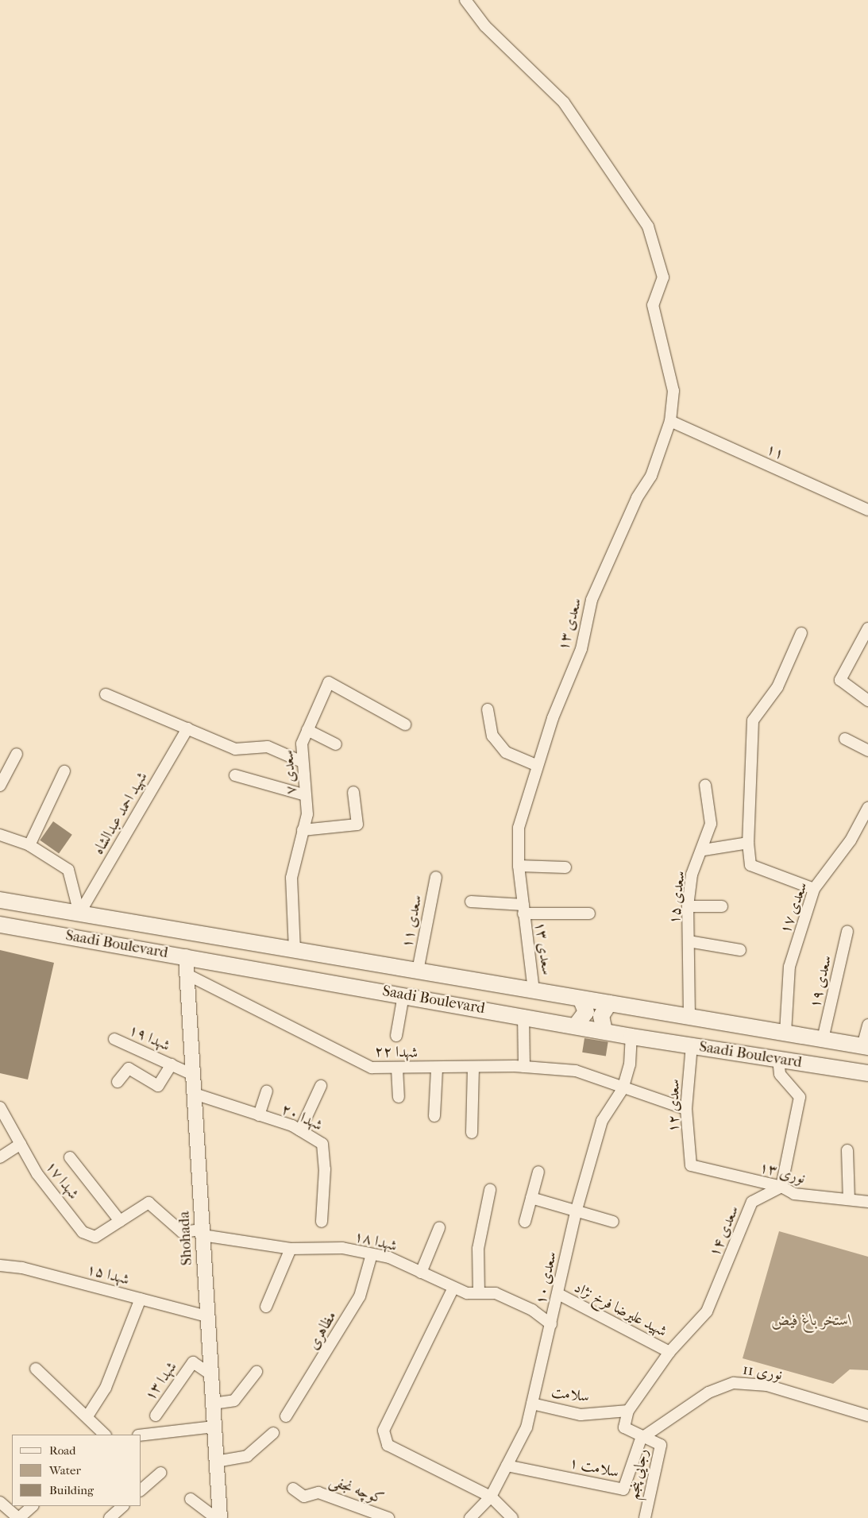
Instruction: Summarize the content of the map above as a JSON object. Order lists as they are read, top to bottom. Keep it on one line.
{"streets":{"main road":["Saadi Boulevard"],"street":["۱۱","سعدی ۱۳","سعدی ۷","شهید احمد عبدالشاه","سعدی ۱۵","سعدی ۱۷","سعدی ۱۱","سعدی ۱۹","شهدا ۱۹","شهدا ۲۲","سعدی ۱۲","شهدا ۲۰","نوری ۱۳","شهدا ۱۷","سعدی ۱۴","Shohada","شهدا ۱۸","شهدا ۱۵","سعدی ۱۰","شهید علیرضا فرخ نژاد","مظاهری","نوری 11","شهدا ۱۳","سلامت","سلامت ۱","رجایی پنجم","کوچه نجفی"]},"crossings":[["۱۱","سعدی ۱۳"],["سعدی ۱۳","Saadi Boulevard"],["سعدی ۷","Saadi Boulevard"],["شهید احمد عبدالشاه","Saadi Boulevard"],["سعدی ۱۵","Saadi Boulevard"],["سعدی ۱۷","Saadi Boulevard"],["سعدی ۱۱","Saadi Boulevard"],["Saadi Boulevard","سعدی ۱۹"],["Saadi Boulevard","سعدی ۱۲"],["Saadi Boulevard","Shohada"],["Saadi Boulevard","سعدی ۱۰"],["شهدا ۱۹","Shohada"],["شهدا ۲۲","سعدی ۱۲"],["شهدا ۲۲","Shohada"],["شهدا ۲۲","سعدی ۱۰"],["سعدی ۱۲","نوری ۱۳"],["شهدا ۲۰","Shohada"],["نوری ۱۳","سعدی ۱۴"],["شهدا ۱۷","Shohada"],["شهدا ۱۷","شهدا ۱۸"],["سعدی ۱۴","شهید علیرضا فرخ نژاد"],["سعدی ۱۴","سلامت"],["سعدی ۱۴","رجایی پنجم"],["Shohada","شهدا ۱۸"],["Shohada","شهدا ۱۵"],["Shohada","شهدا ۱۳"],["شهدا ۱۸","سعدی ۱۰"],["شهدا ۱۸","مظاهری"],["سعدی ۱۰","شهید علیرضا فرخ نژاد"],["سعدی ۱۰","سلامت"],["سعدی ۱۰","سلامت ۱"],["نوری 11","سلامت ۱"],["نوری 11","رجایی پنجم"],["سلامت","رجایی پنجم"],["سلامت ۱","رجایی پنجم"]],"water":["استخر باغ فیض"],"legend":["Road","Water","Building"]}
